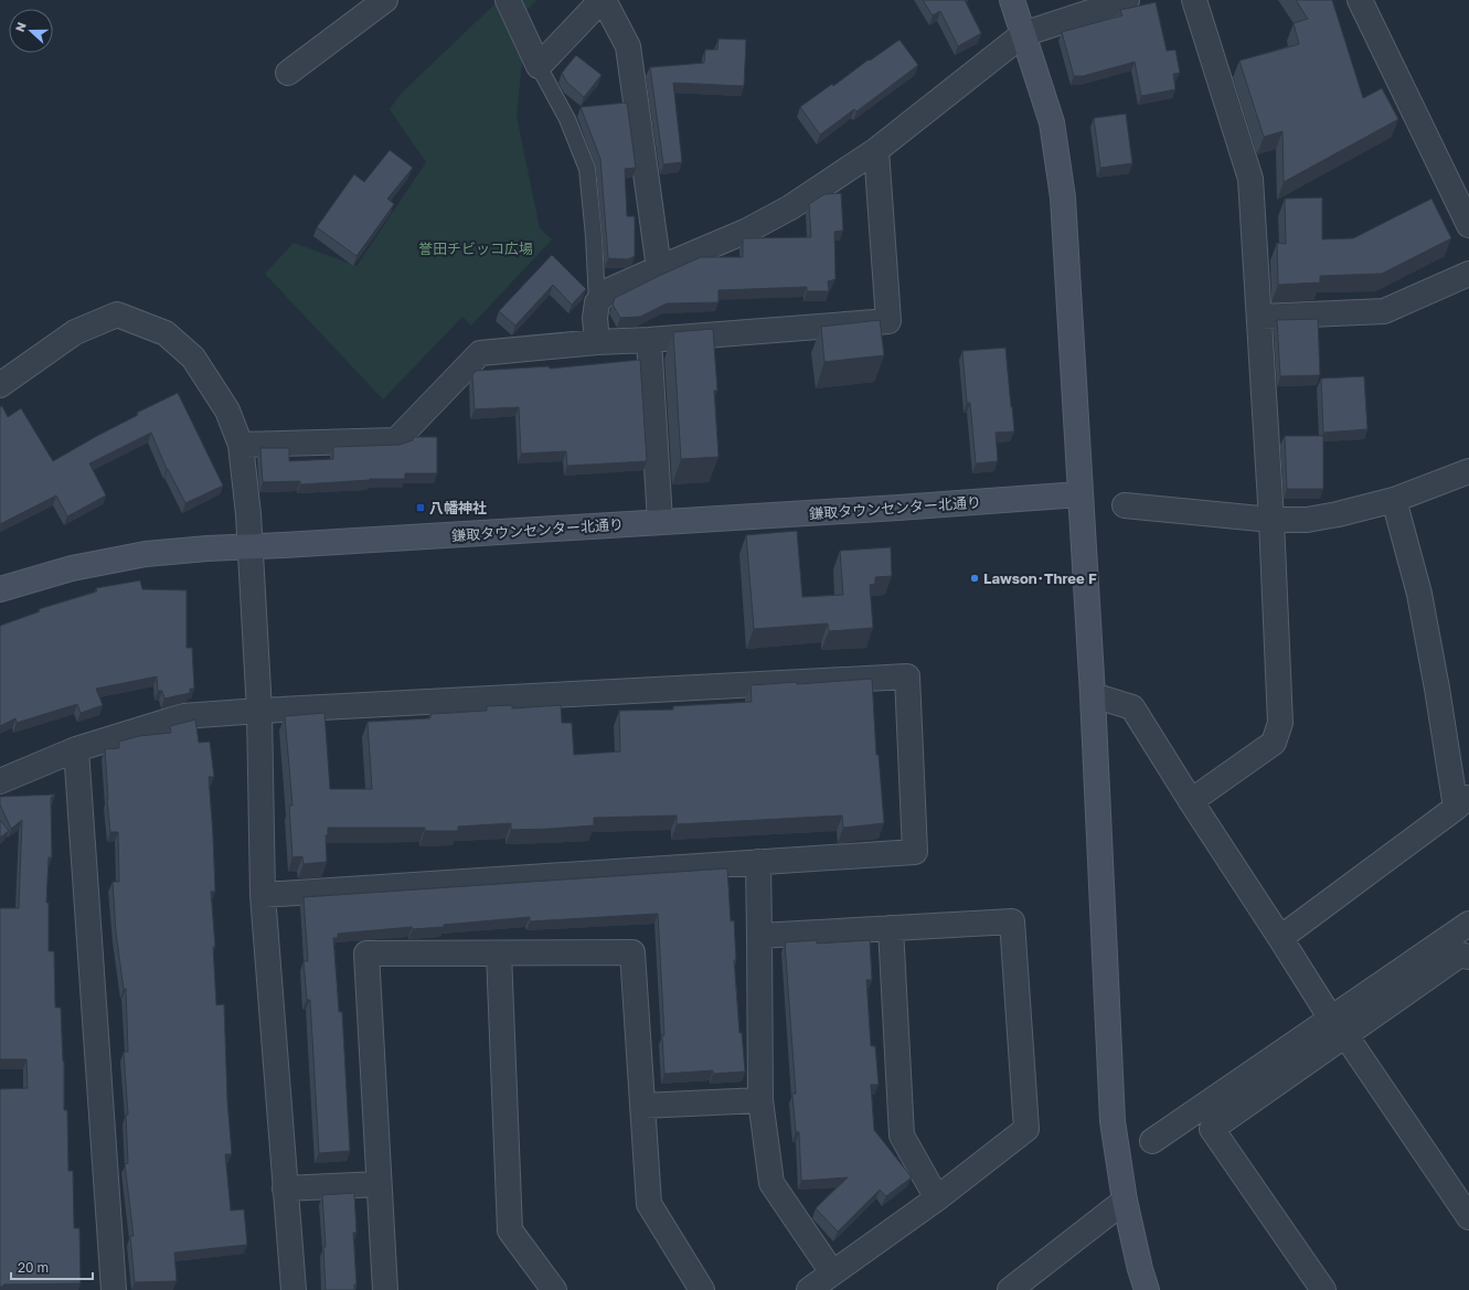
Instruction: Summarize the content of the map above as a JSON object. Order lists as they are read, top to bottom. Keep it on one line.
{"streets":{"street":["鎌取タウンセンター北通り"]},"parks":["誉田チビッコ広場"],"places":{"transit":["八幡神社"],"other":["Lawson･Three F"]},"scale_bar":"20 m","north":"left"}
